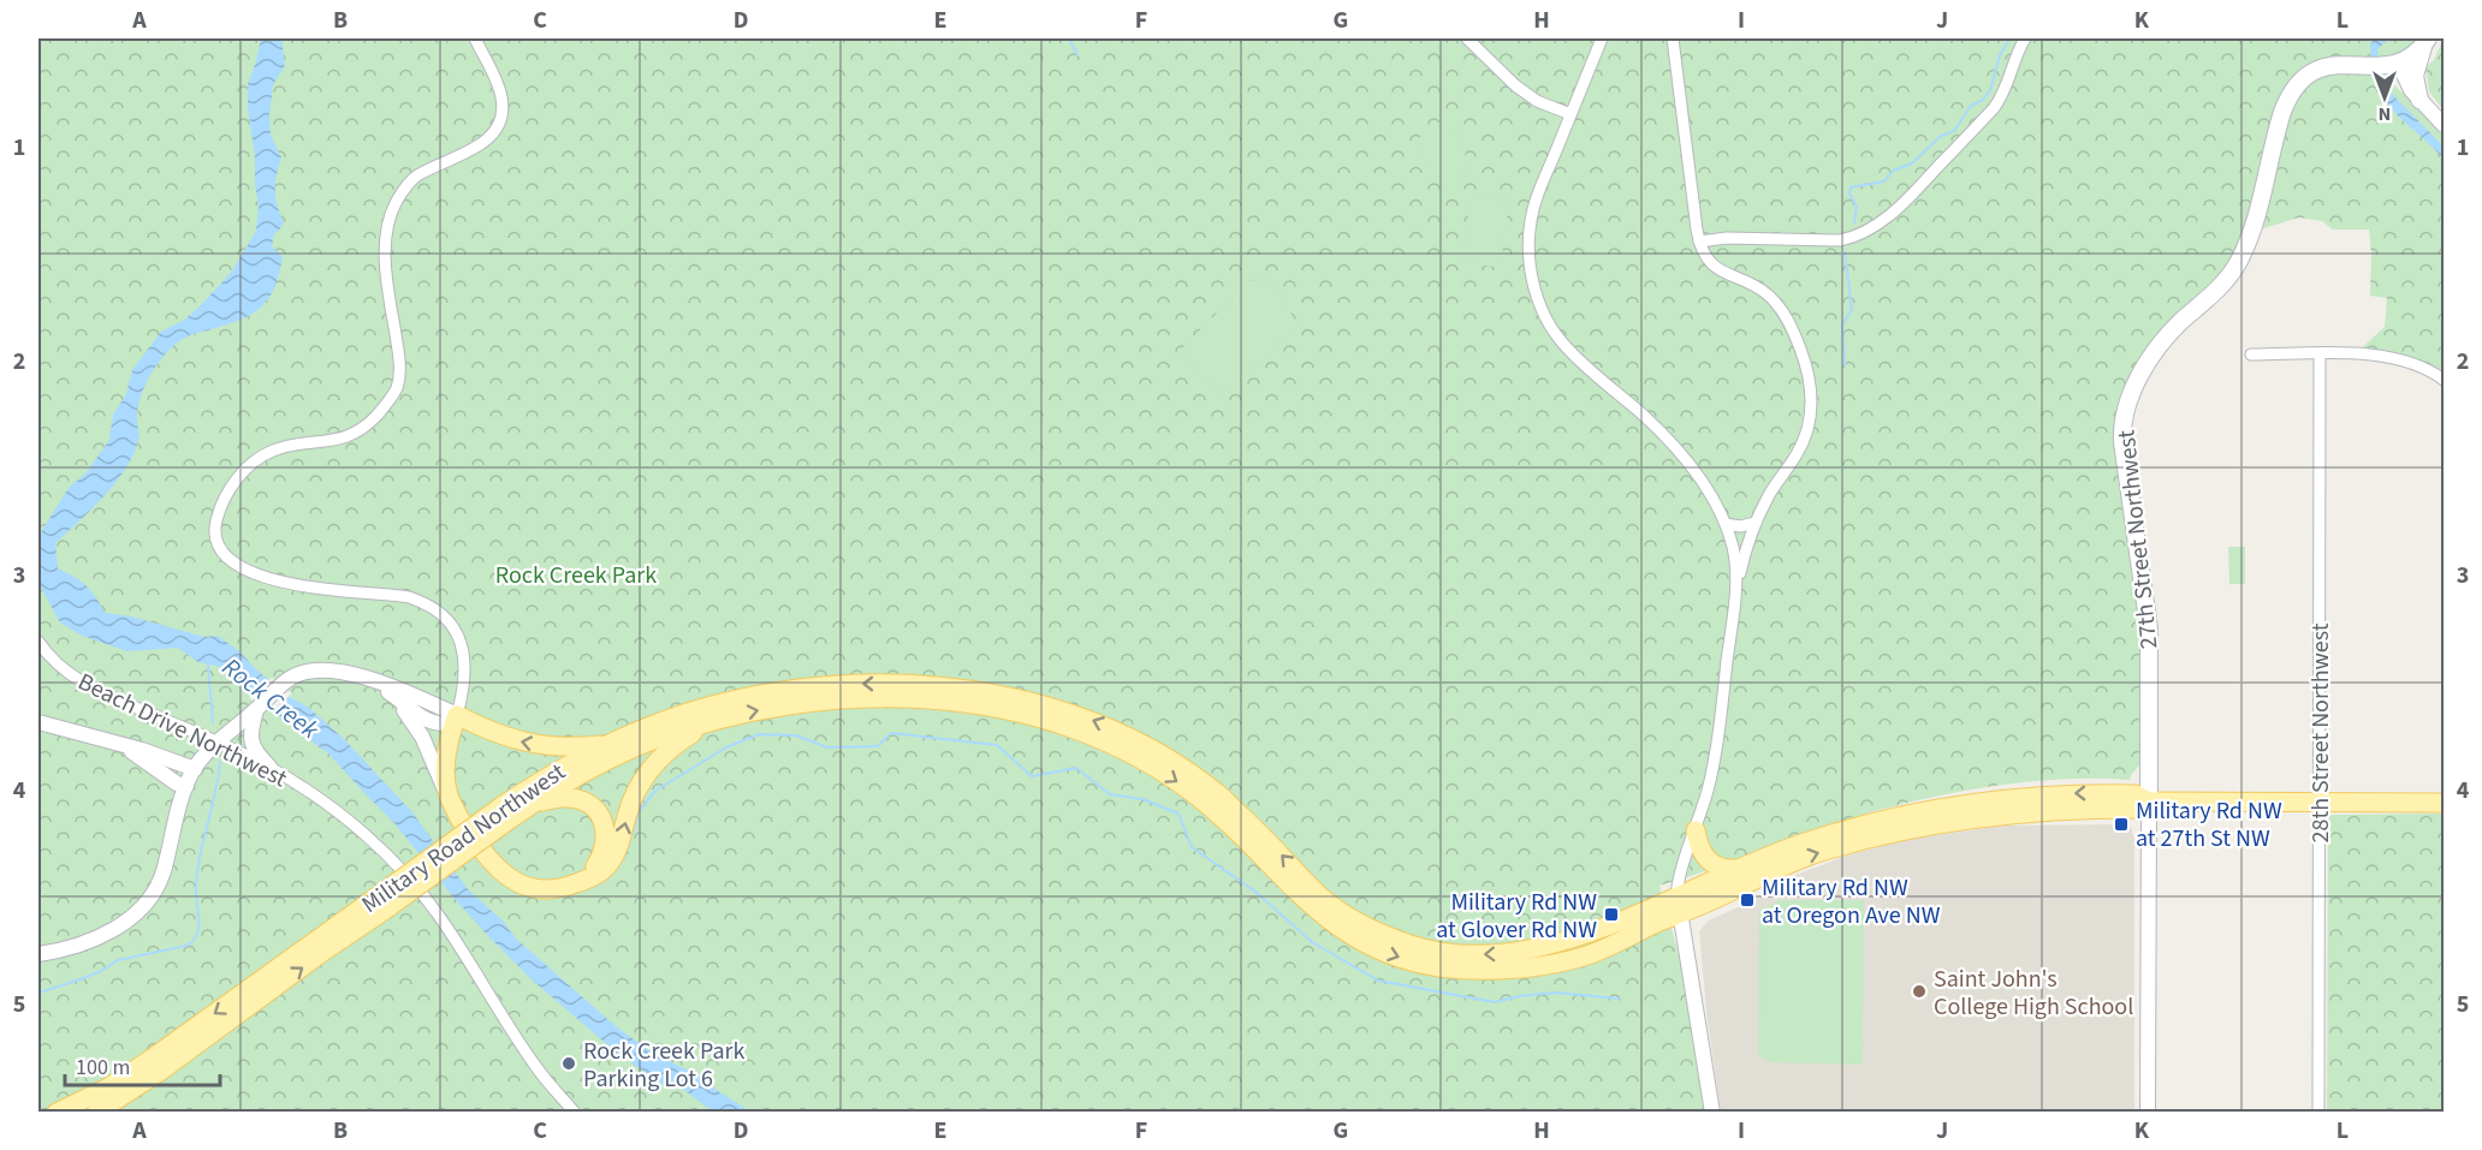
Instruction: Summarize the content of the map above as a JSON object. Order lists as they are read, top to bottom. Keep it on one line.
{"streets":{"main road":["27th Street Northwest","Military Road Northwest"],"street":["Beach Drive Northwest","28th Street Northwest"]},"crossings":[["27th Street Northwest","Military Road Northwest"],["28th Street Northwest","Military Road Northwest"]],"water":["Rock Creek"],"parks":["Rock Creek Park"],"places":{"transit":["Military Rd NW at 27th St NW","Military Rd NW at Oregon Ave NW","Military Rd NW at Glover Rd NW"],"other":["Saint John's College High School","Rock Creek Park Parking Lot 6"]},"scale_bar":"100 m","north":"bottom","grid":{"columns":["A","B","C","D","E","F","G","H","I","J","K","L"],"rows":["1","2","3","4","5"]}}
